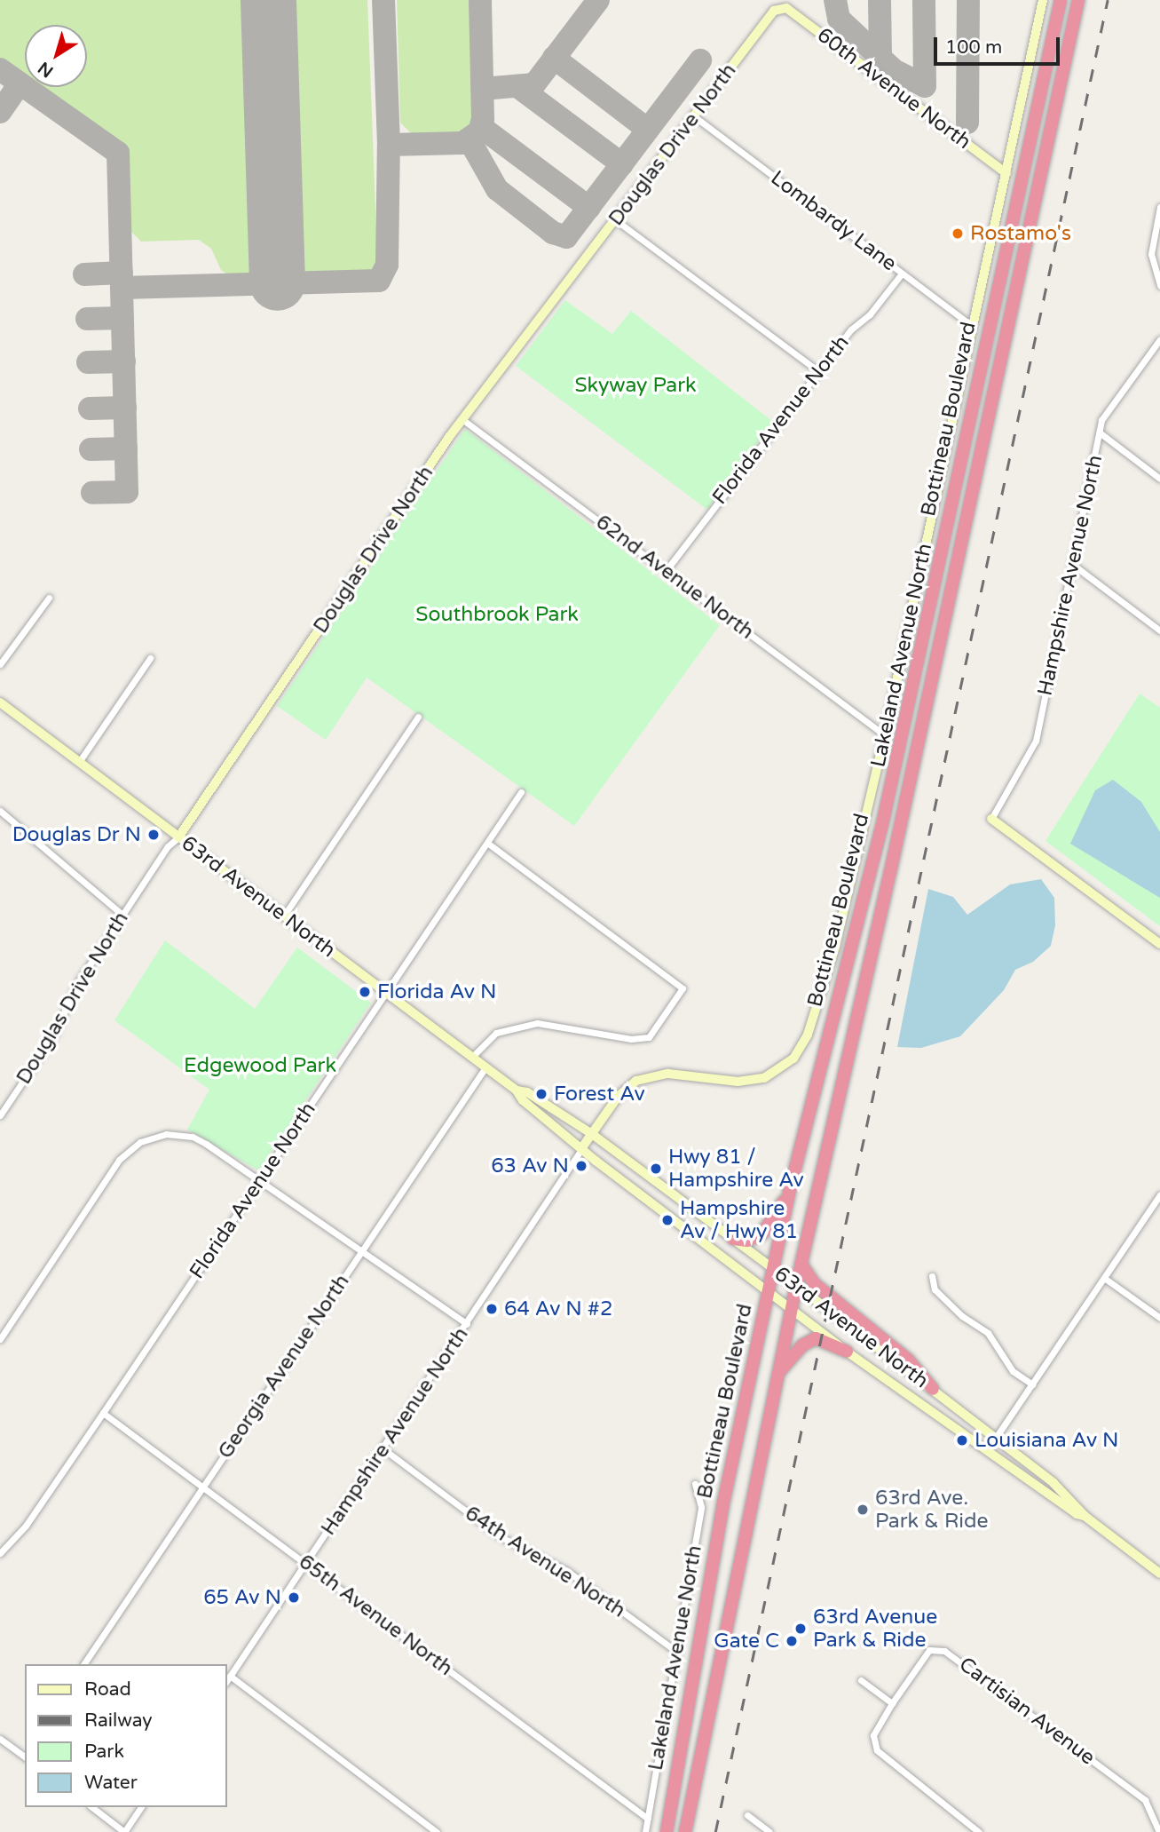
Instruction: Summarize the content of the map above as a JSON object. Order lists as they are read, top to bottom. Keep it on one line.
{"streets":{"highway":["Bottineau Boulevard"],"street":["60th Avenue North","Douglas Drive North","Lombardy Lane","Florida Avenue North","Hampshire Avenue North","62nd Avenue North","Lakeland Avenue North","63rd Avenue North","Georgia Avenue North","64th Avenue North","65th Avenue North","Cartisian Avenue"]},"crossings":[["60th Avenue North","Douglas Drive North"],["60th Avenue North","Lakeland Avenue North"],["Douglas Drive North","Lombardy Lane"],["Douglas Drive North","62nd Avenue North"],["Douglas Drive North","63rd Avenue North"],["Lombardy Lane","Florida Avenue North"],["Lombardy Lane","Lakeland Avenue North"],["Bottineau Boulevard","63rd Avenue North"],["Florida Avenue North","62nd Avenue North"],["Florida Avenue North","63rd Avenue North"],["Florida Avenue North","65th Avenue North"],["Hampshire Avenue North","Lakeland Avenue North"],["Hampshire Avenue North","63rd Avenue North"],["Hampshire Avenue North","64th Avenue North"],["Hampshire Avenue North","65th Avenue North"],["62nd Avenue North","Lakeland Avenue North"],["Lakeland Avenue North","63rd Avenue North"],["Lakeland Avenue North","64th Avenue North"],["Lakeland Avenue North","65th Avenue North"],["63rd Avenue North","Georgia Avenue North"],["Georgia Avenue North","65th Avenue North"]],"parks":["Skyway Park","Southbrook Park","Edgewood Park"],"places":["Rostamo's","Douglas Dr N","Florida Av N","Forest Av","63 Av N","Hwy 81 / Hampshire Av","Hampshire Av / Hwy 81","64 Av N #2","Louisiana Av N","63rd Ave. Park & Ride","65 Av N","63rd Avenue Park & Ride","Gate C"],"legend":["Road","Railway","Park","Water"],"scale_bar":"100 m","north":"bottom left"}
